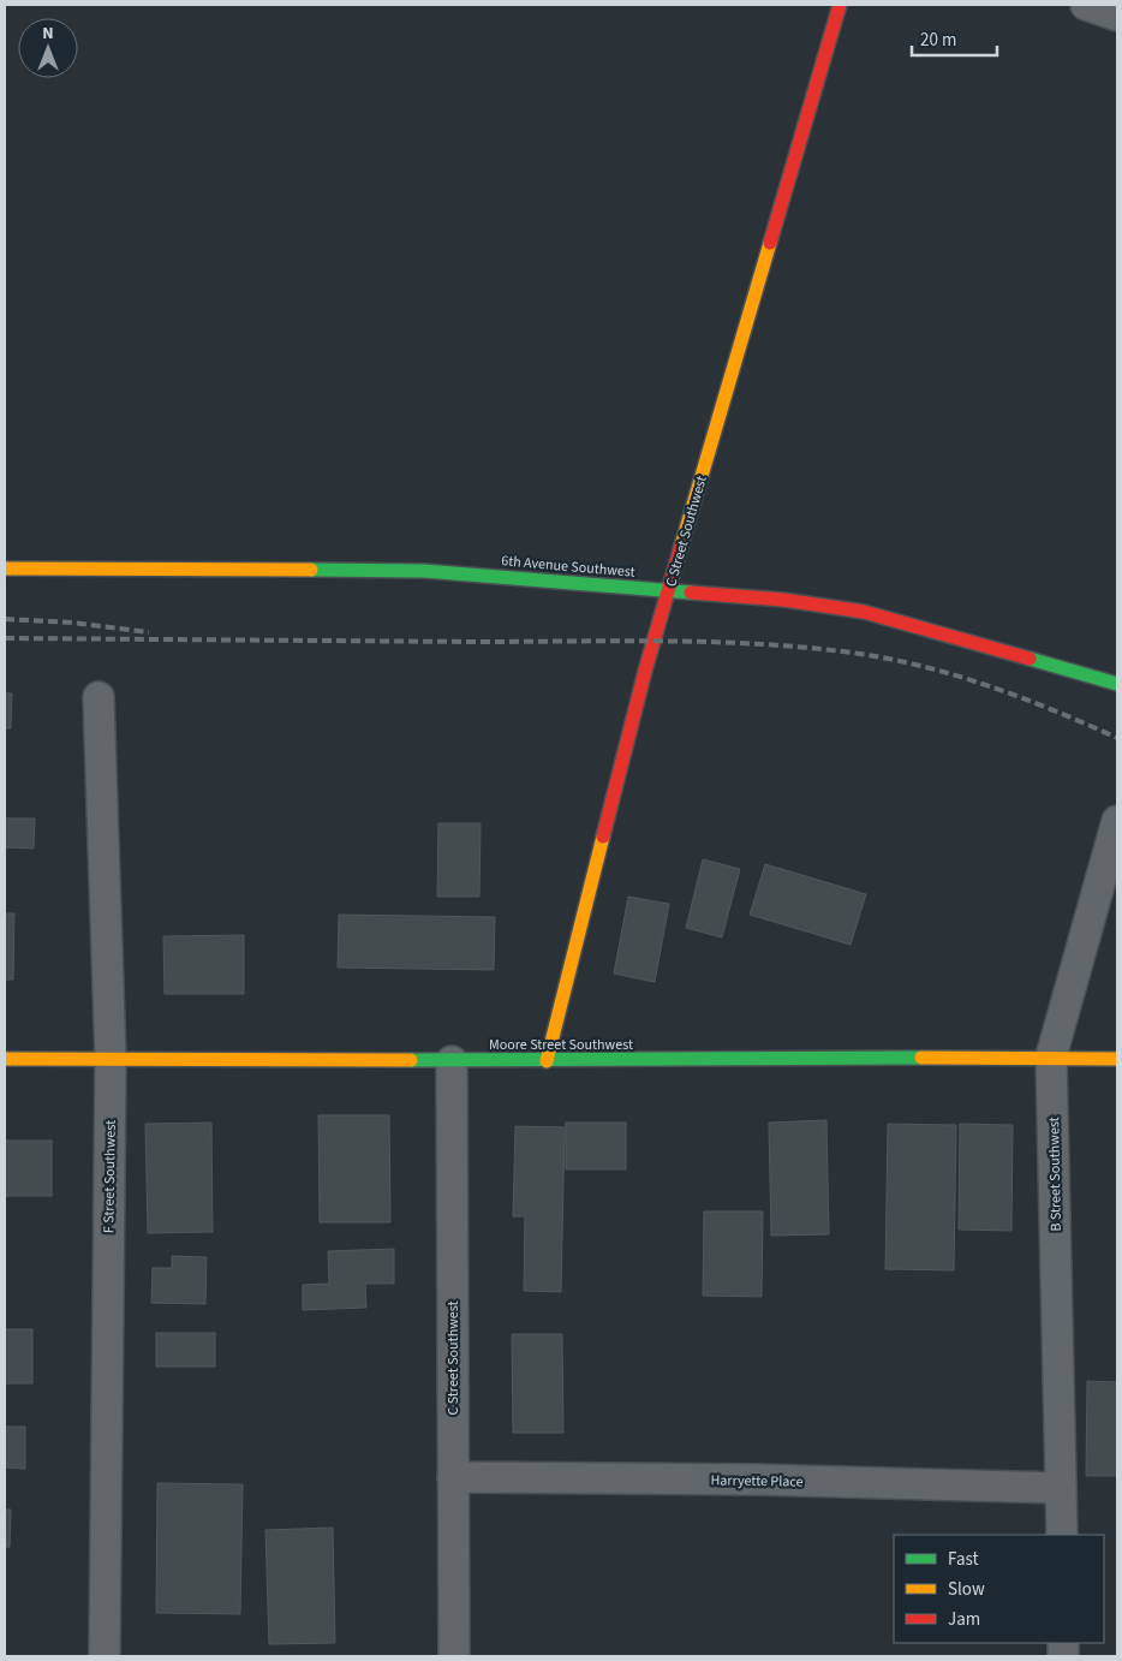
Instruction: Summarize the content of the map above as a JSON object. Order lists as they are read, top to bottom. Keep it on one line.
{"streets":{"street":["C Street Southwest","6th Avenue Southwest","Moore Street Southwest","B Street Southwest","F Street Southwest","Harryette Place"]},"crossings":[["C Street Southwest","6th Avenue Southwest"],["C Street Southwest","Moore Street Southwest"],["C Street Southwest","Harryette Place"],["Moore Street Southwest","B Street Southwest"],["Moore Street Southwest","F Street Southwest"],["B Street Southwest","Harryette Place"]],"legend":["Fast","Slow","Jam"],"scale_bar":"20 m","north":"top"}
